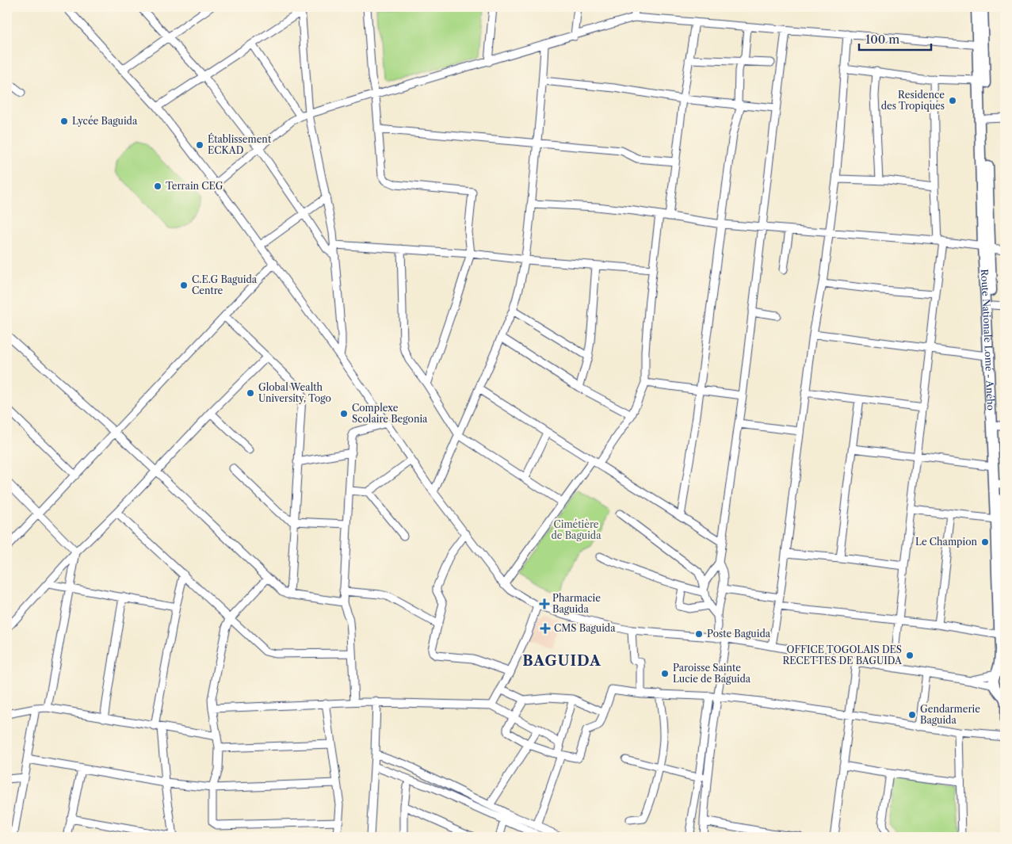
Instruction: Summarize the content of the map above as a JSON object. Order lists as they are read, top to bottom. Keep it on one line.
{"streets":{"highway":["Route Nationale Lomé - Aného"]},"districts":["BAGUIDA"],"parks":["Cimétière de Baguida"],"places":{"other":["Residence des Tropiques","Lycée Baguida","Établissement ECKAD","Terrain CEG","C.E.G Baguida Centre","Global Wealth University, Togo","Complexe Scolaire Begonia","Le Champion","Poste Baguida","OFFICE TOGOLAIS DES RECETTES DE BAGUIDA","Paroisse Sainte Lucie de Baguida","Gendarmerie Baguida"],"health":["Pharmacie Baguida","CMS Baguida"]},"scale_bar":"100 m"}
